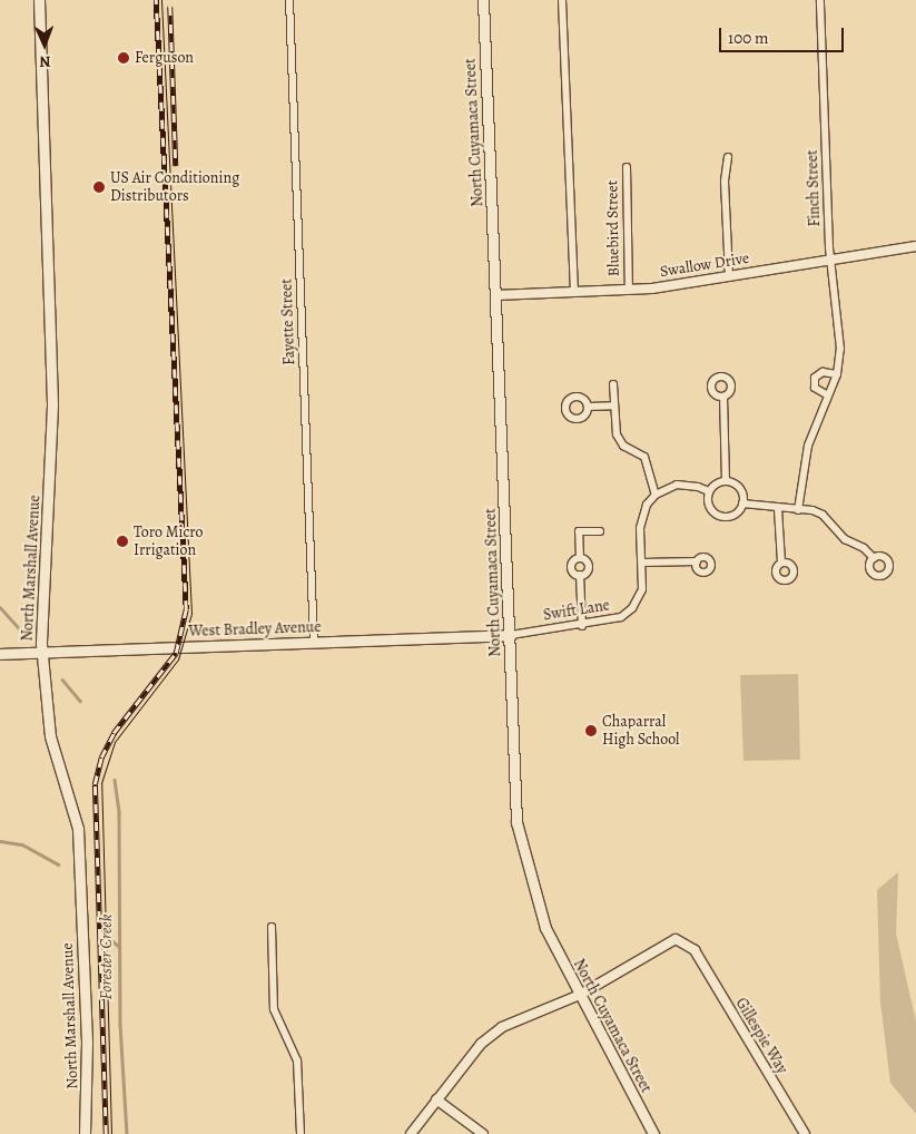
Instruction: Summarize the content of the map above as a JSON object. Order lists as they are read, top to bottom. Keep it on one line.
{"streets":{"main road":["North Cuyamaca Street","North Marshall Avenue","West Bradley Avenue"],"street":["Finch Street","Bluebird Street","Swallow Drive","Fayette Street","Swift Lane","Gillespie Way"]},"crossings":[["North Cuyamaca Street","Swallow Drive"],["North Cuyamaca Street","Swift Lane"],["North Cuyamaca Street","West Bradley Avenue"],["North Cuyamaca Street","Gillespie Way"],["Finch Street","Swallow Drive"],["Bluebird Street","Swallow Drive"],["Fayette Street","West Bradley Avenue"],["North Marshall Avenue","West Bradley Avenue"],["Swift Lane","West Bradley Avenue"]],"water":["Forester Creek"],"places":["Ferguson","US Air Conditioning Distributors","Toro Micro Irrigation","Chaparral High School"],"scale_bar":"100 m","north":"bottom"}
